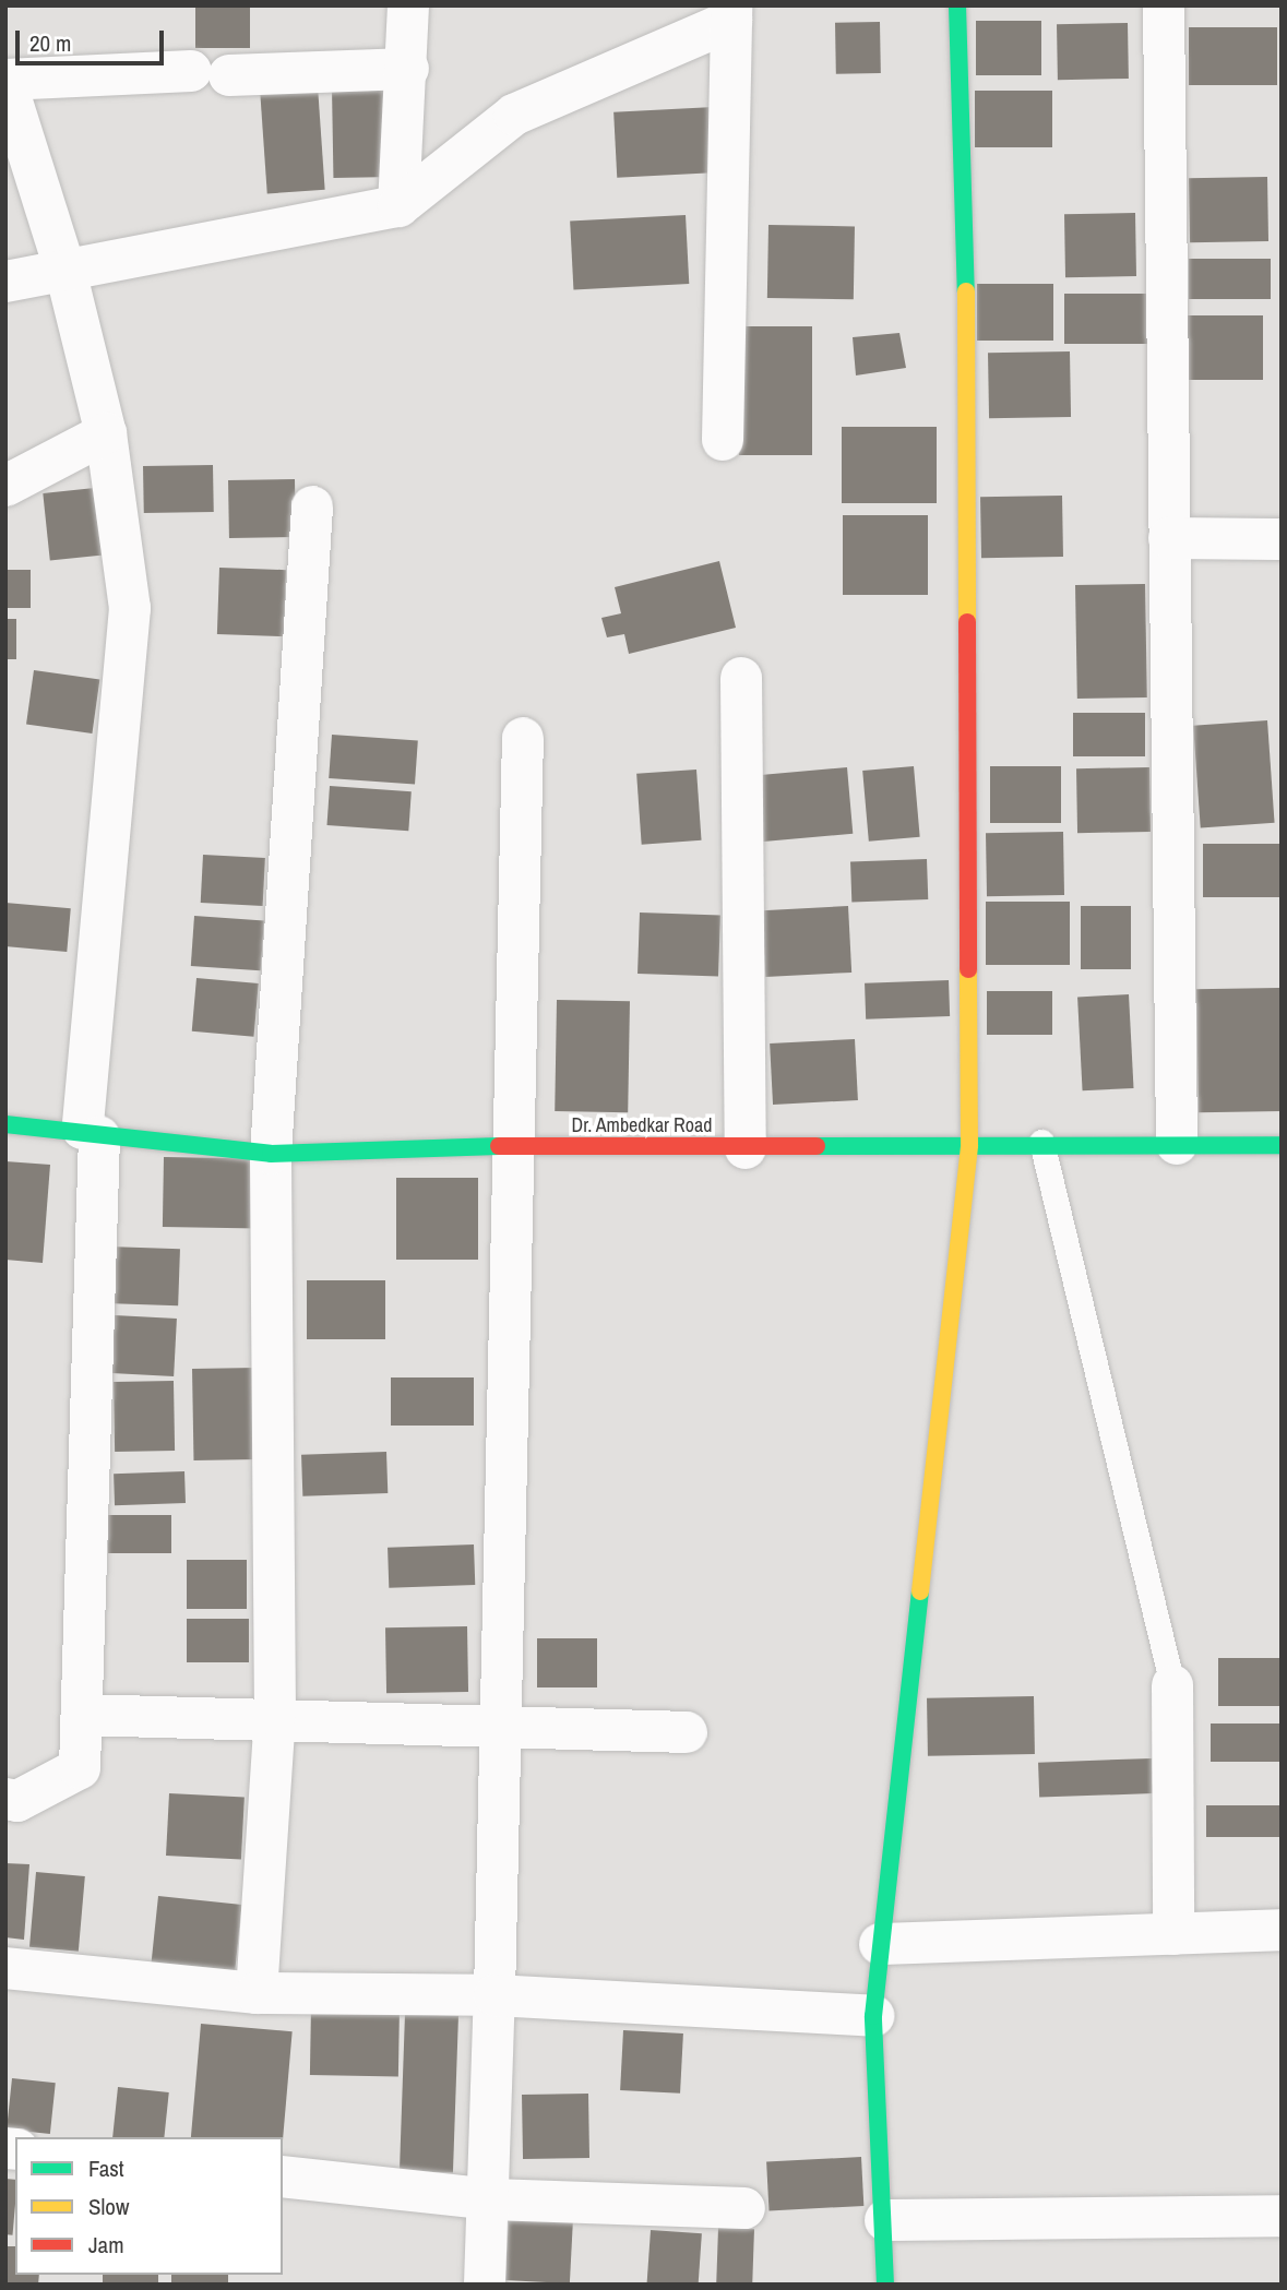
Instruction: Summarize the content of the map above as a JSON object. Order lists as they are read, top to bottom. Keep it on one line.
{"streets":{"street":["Dr. Ambedkar Road"]},"legend":["Fast","Slow","Jam"],"scale_bar":"20 m"}
